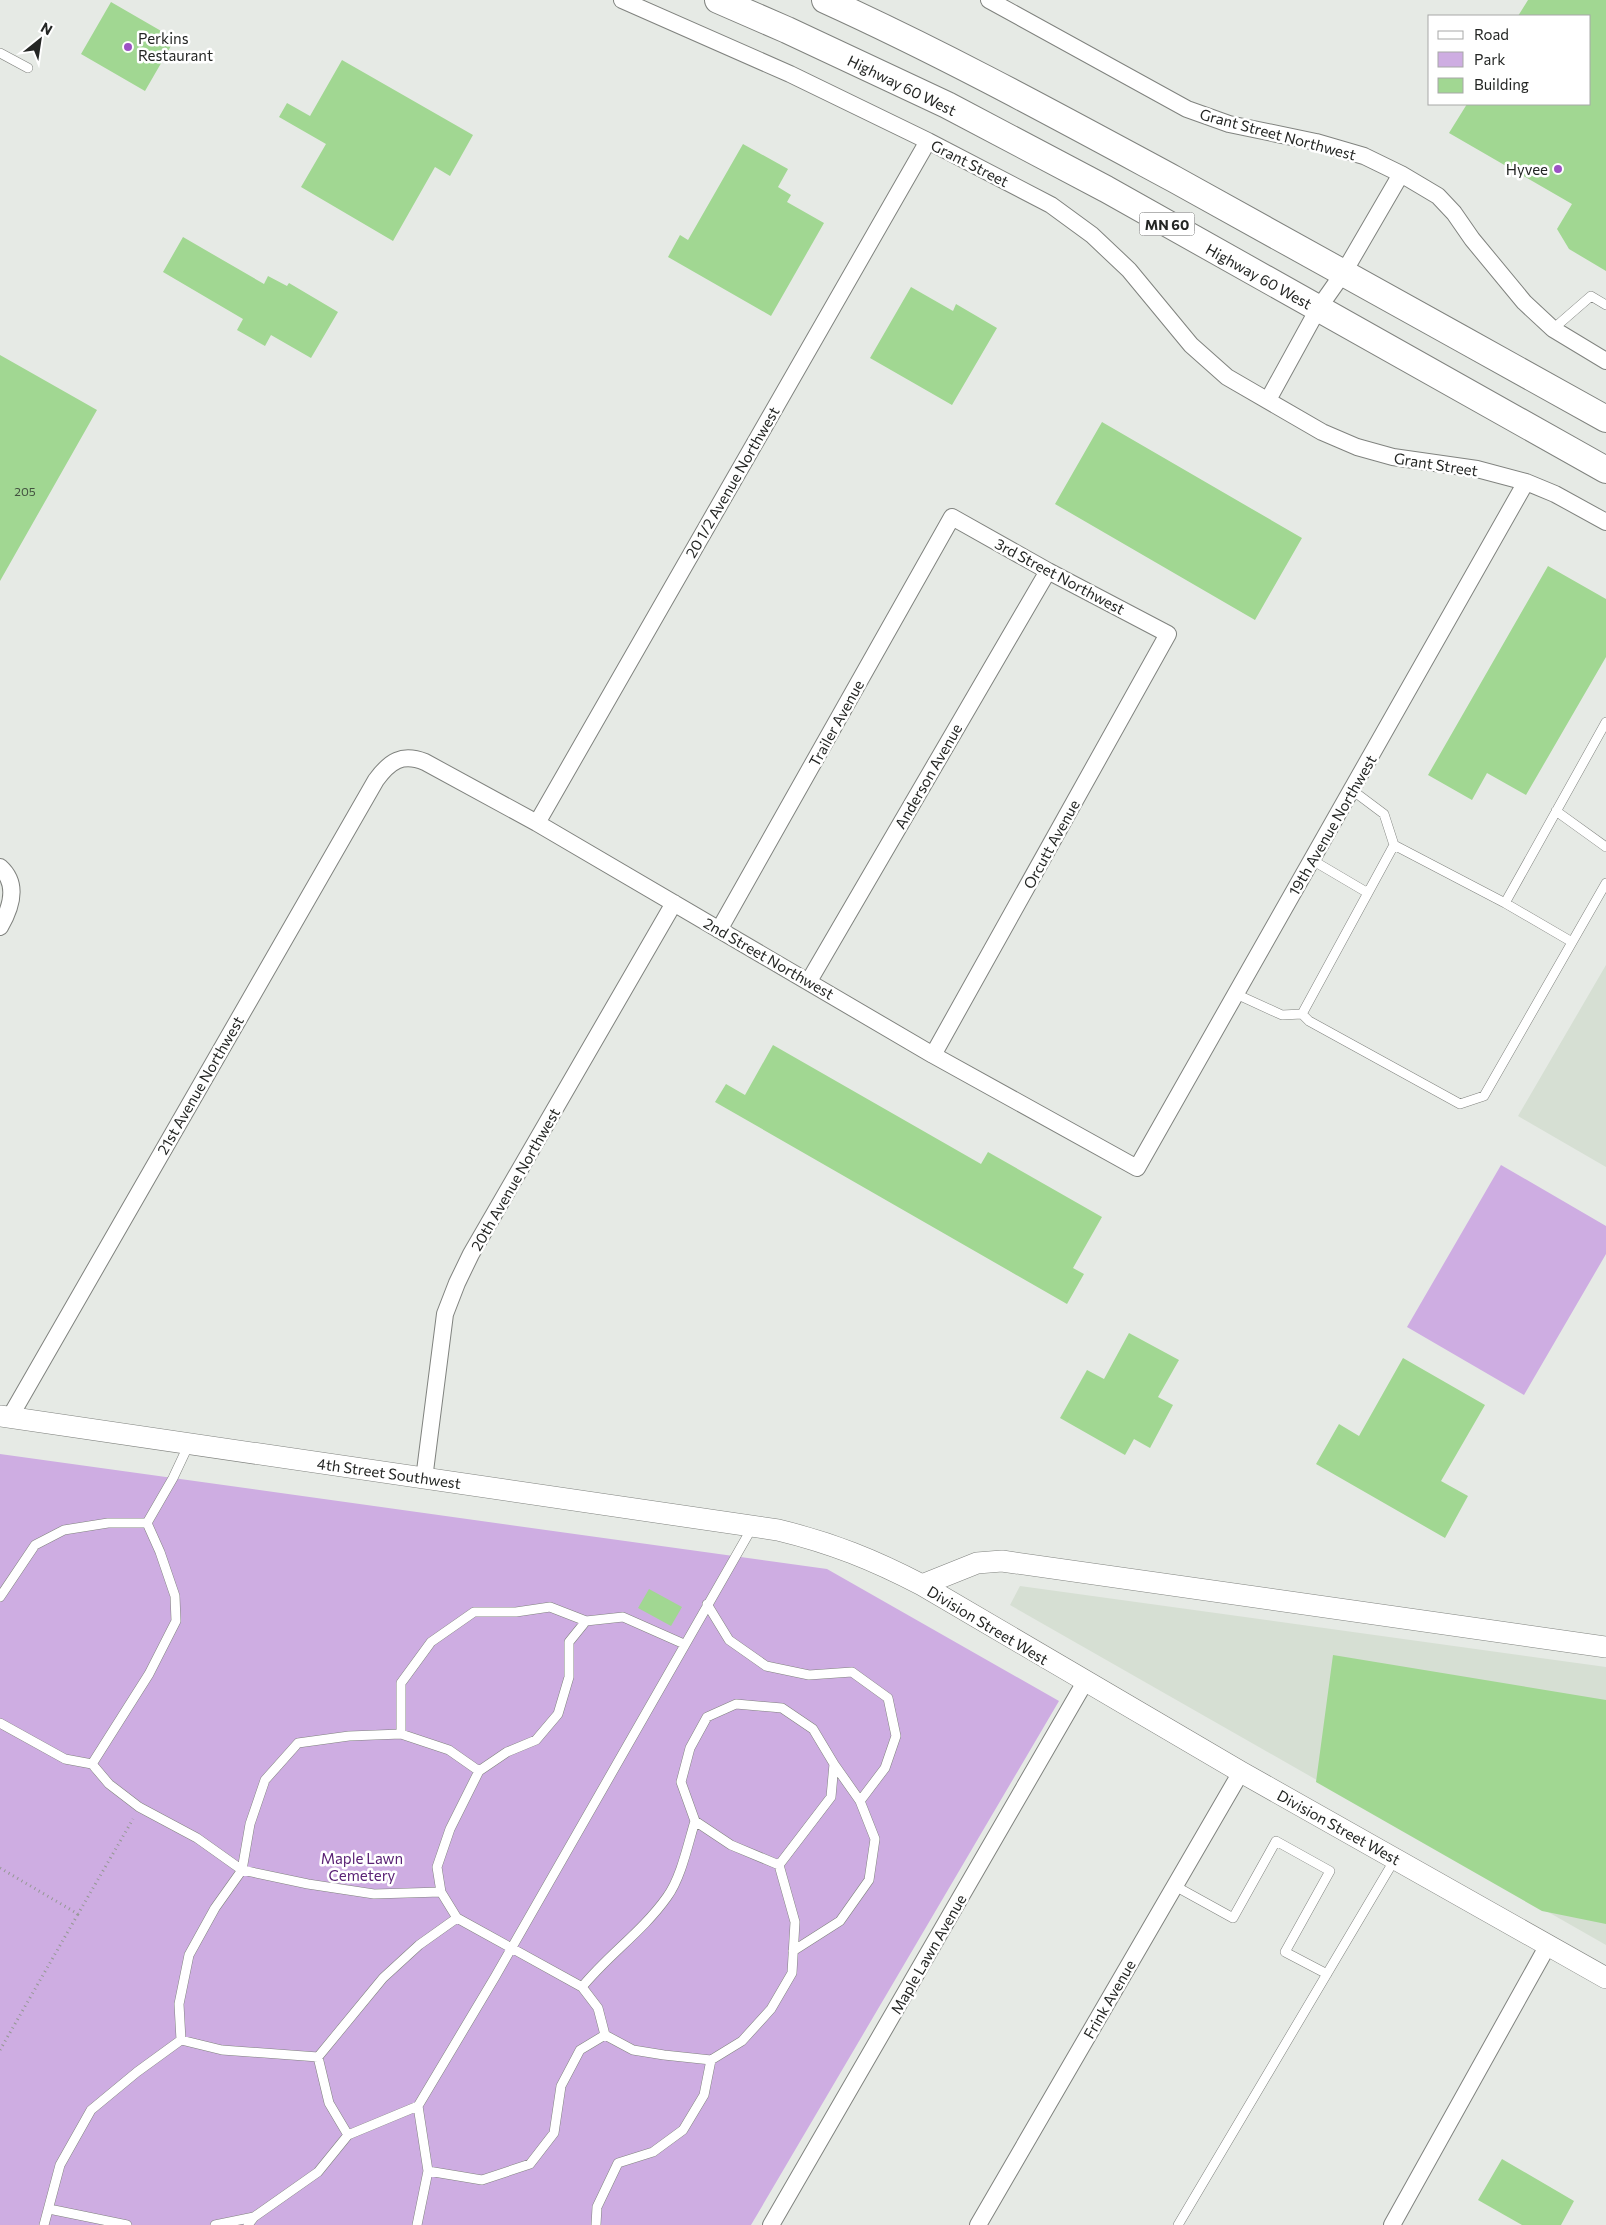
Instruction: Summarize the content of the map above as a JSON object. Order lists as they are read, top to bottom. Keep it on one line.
{"streets":{"main road":["Highway 60 West","MN 60"],"street":["Grant Street Northwest","Grant Street","20 1/2 Avenue Northwest","3rd Street Northwest","Trailer Avenue","Anderson Avenue","19th Avenue Northwest","Orcutt Avenue","2nd Street Northwest","21st Avenue Northwest","20th Avenue Northwest","4th Street Southwest","Division Street West","Maple Lawn Avenue","Frink Avenue"]},"crossings":[["Grant Street","20 1/2 Avenue Northwest"],["Grant Street","19th Avenue Northwest"],["20 1/2 Avenue Northwest","2nd Street Northwest"],["3rd Street Northwest","Trailer Avenue"],["3rd Street Northwest","Anderson Avenue"],["3rd Street Northwest","Orcutt Avenue"],["Trailer Avenue","2nd Street Northwest"],["Anderson Avenue","2nd Street Northwest"],["19th Avenue Northwest","2nd Street Northwest"],["Orcutt Avenue","2nd Street Northwest"],["2nd Street Northwest","21st Avenue Northwest"],["2nd Street Northwest","20th Avenue Northwest"],["21st Avenue Northwest","4th Street Southwest"],["20th Avenue Northwest","4th Street Southwest"],["4th Street Southwest","Division Street West"],["Division Street West","Maple Lawn Avenue"],["Division Street West","Frink Avenue"]],"parks":["Maple Lawn Cemetery"],"places":["Perkins Restaurant","Hyvee"],"house_numbers":["205"],"legend":["Road","Park","Building"],"north":"top right"}
